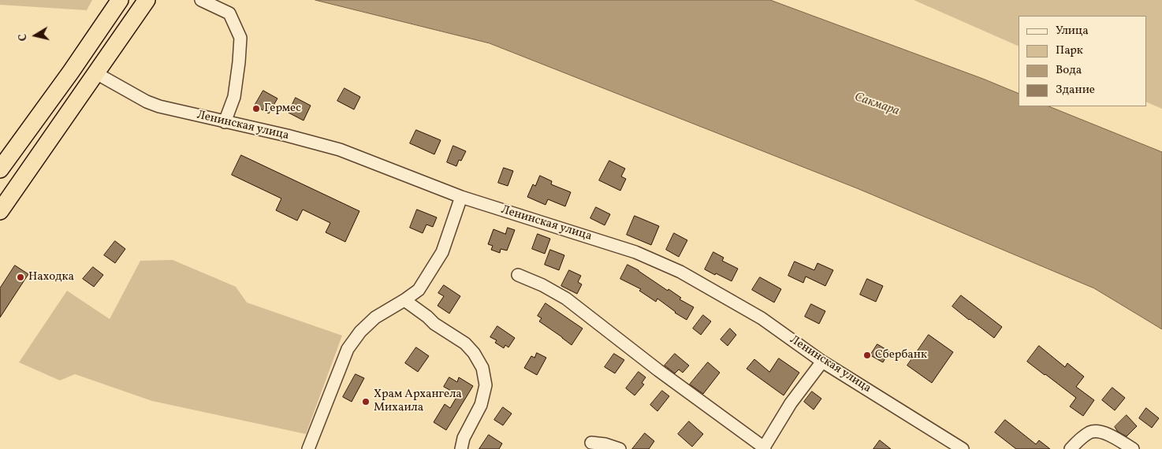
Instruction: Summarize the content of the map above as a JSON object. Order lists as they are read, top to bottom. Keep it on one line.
{"streets":{"street":["Ленинская улица"]},"water":["Сакмара"],"places":["Гермес","Находка","Сбербанк","Храм Архангела Михаила"],"legend":["Улица","Парк","Вода","Здание"],"north":"left"}
